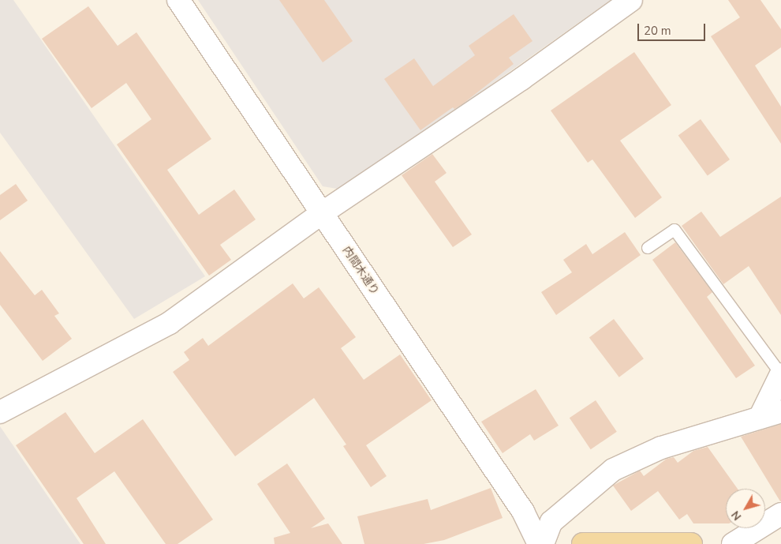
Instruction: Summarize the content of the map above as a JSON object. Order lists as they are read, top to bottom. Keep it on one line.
{"streets":{"street":["内間木通り"]},"scale_bar":"20 m","north":"bottom left"}
